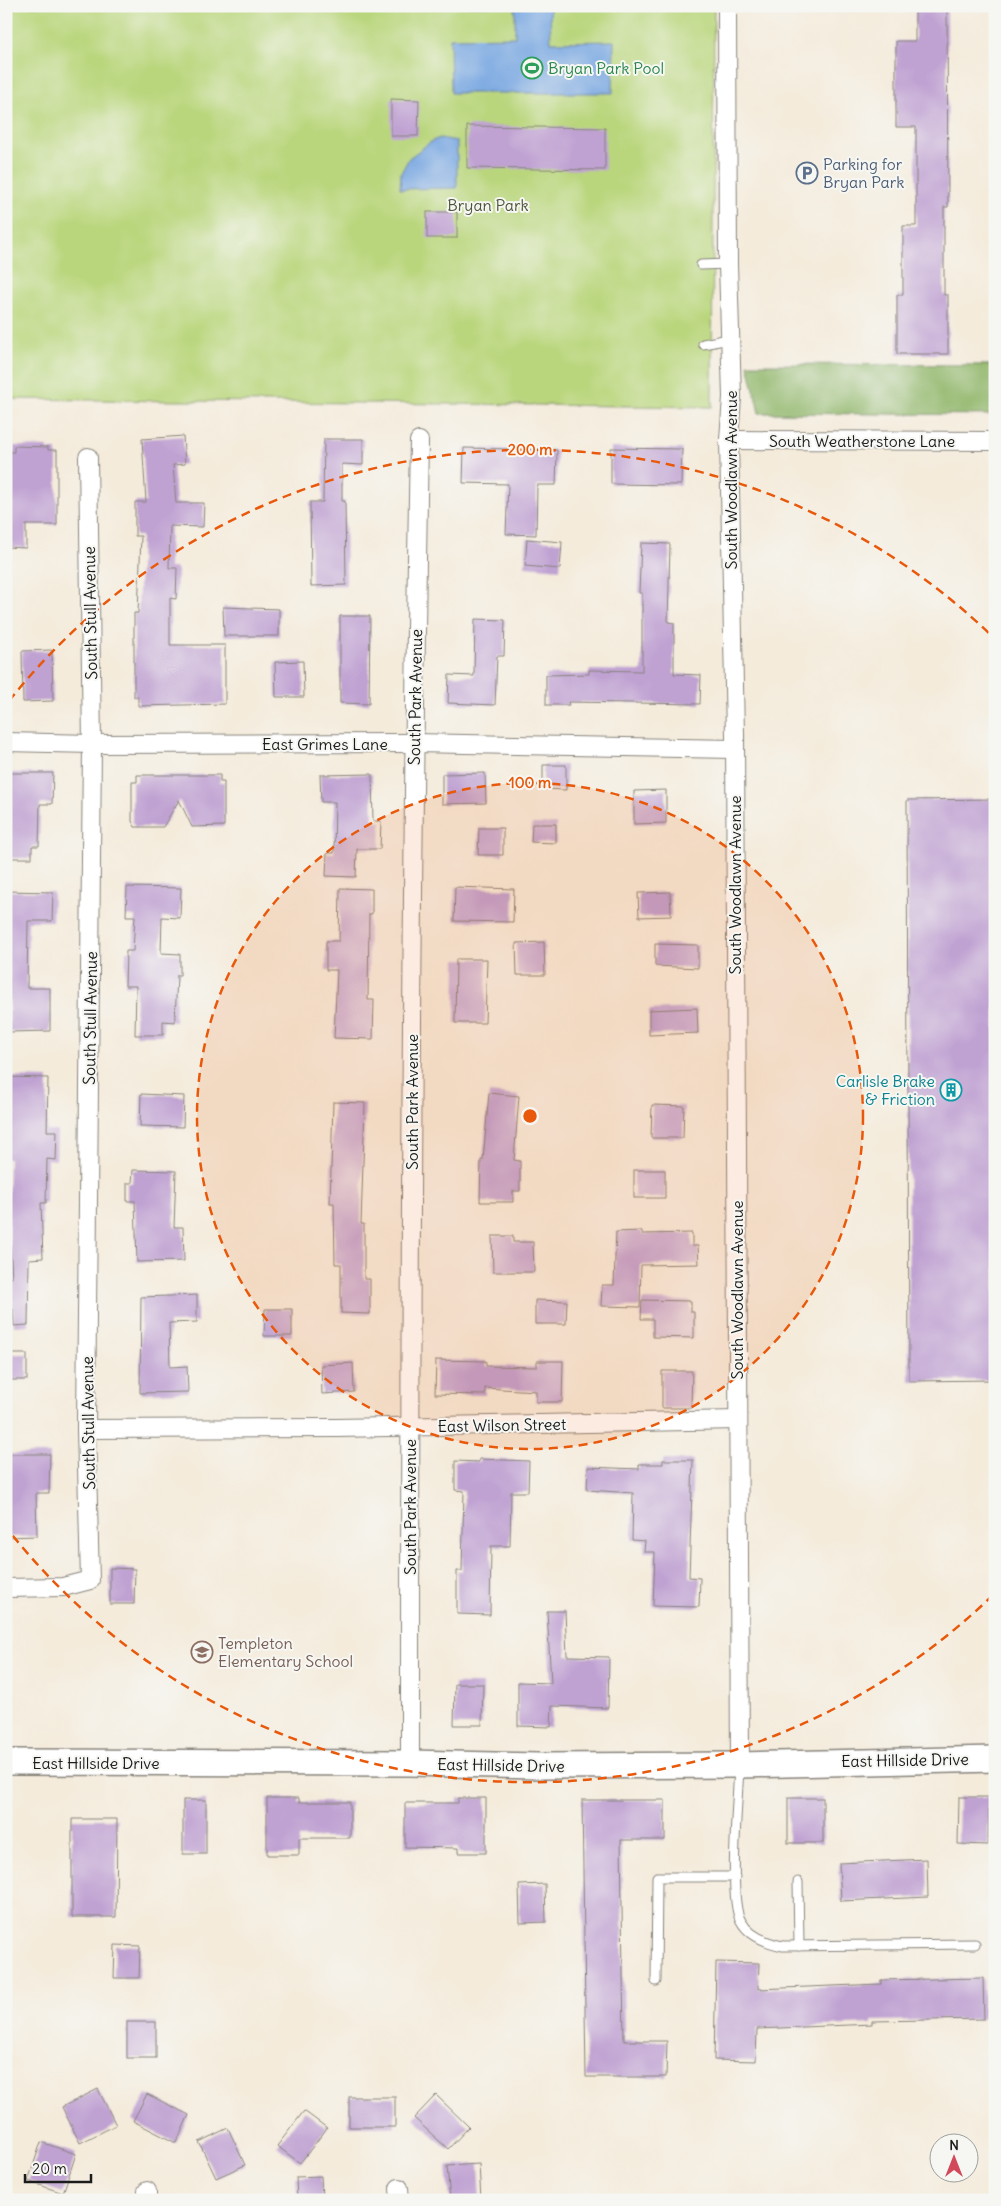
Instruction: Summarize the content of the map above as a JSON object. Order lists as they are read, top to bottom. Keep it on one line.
{"streets":{"main road":["East Hillside Drive"],"street":["South Weatherstone Lane","South Woodlawn Avenue","South Stull Avenue","South Park Avenue","East Grimes Lane","East Wilson Street"]},"crossings":[["South Weatherstone Lane","South Woodlawn Avenue"],["South Woodlawn Avenue","East Grimes Lane"],["South Woodlawn Avenue","East Wilson Street"],["South Woodlawn Avenue","East Hillside Drive"],["South Stull Avenue","East Grimes Lane"],["South Stull Avenue","East Wilson Street"],["South Park Avenue","East Grimes Lane"],["South Park Avenue","East Wilson Street"],["South Park Avenue","East Hillside Drive"]],"parks":["Bryan Park"],"places":{"sports":["Bryan Park Pool"],"parking":["Parking for Bryan Park"],"building":["Carlisle Brake & Friction"],"school or university":["Templeton Elementary School"]},"scale_bar":"20 m","north":"top","rings":["200 m","100 m"]}
